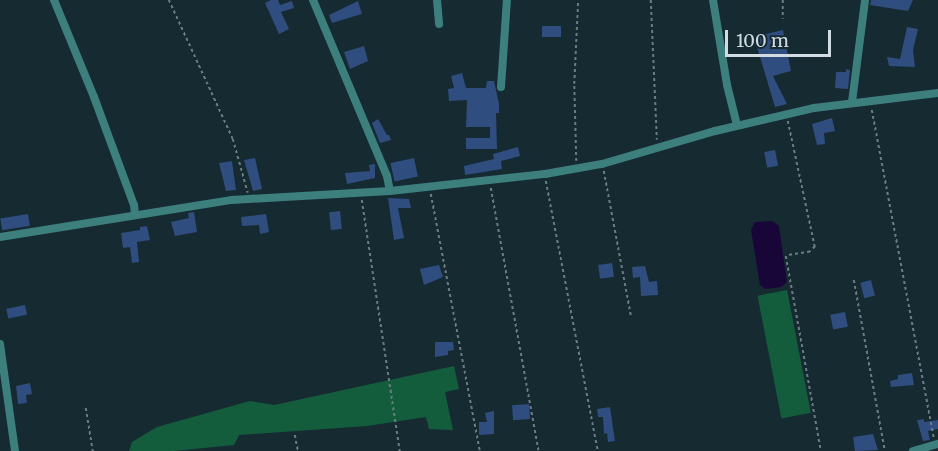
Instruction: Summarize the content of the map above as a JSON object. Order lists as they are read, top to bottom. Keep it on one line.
{"scale_bar":"100 m"}
